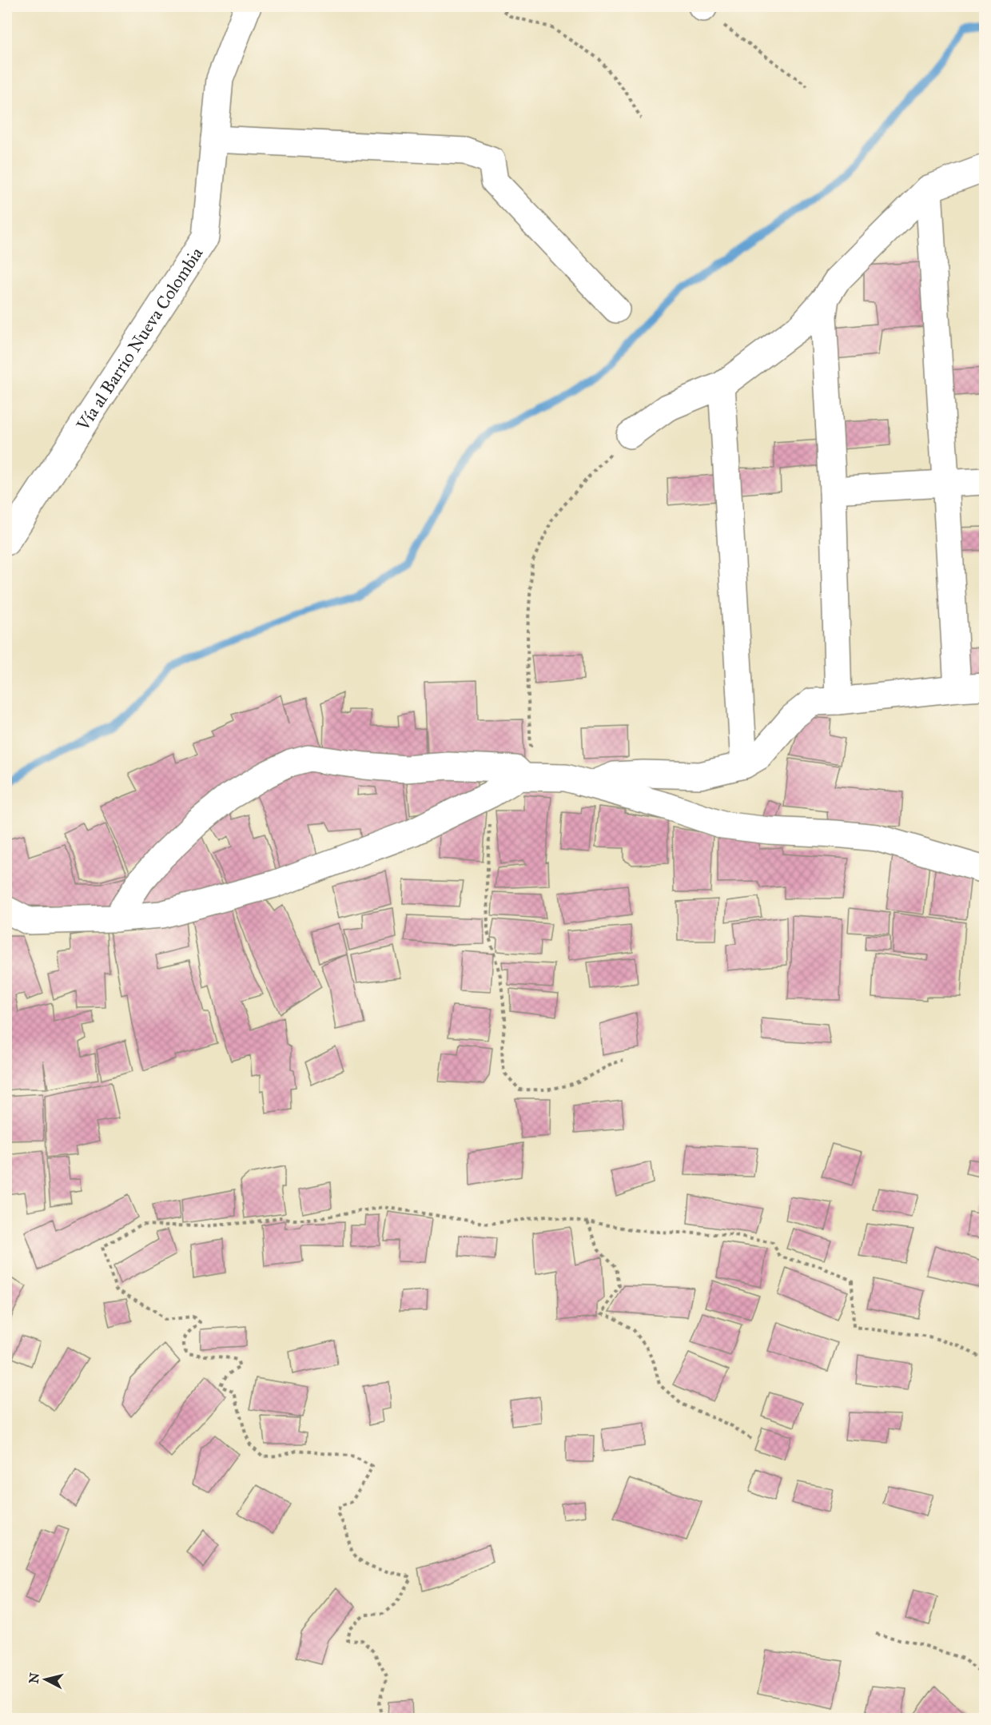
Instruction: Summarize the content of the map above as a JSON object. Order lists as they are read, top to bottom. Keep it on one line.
{"streets":{"street":["Vía al Barrio Nueva Colombia"]},"north":"left"}
